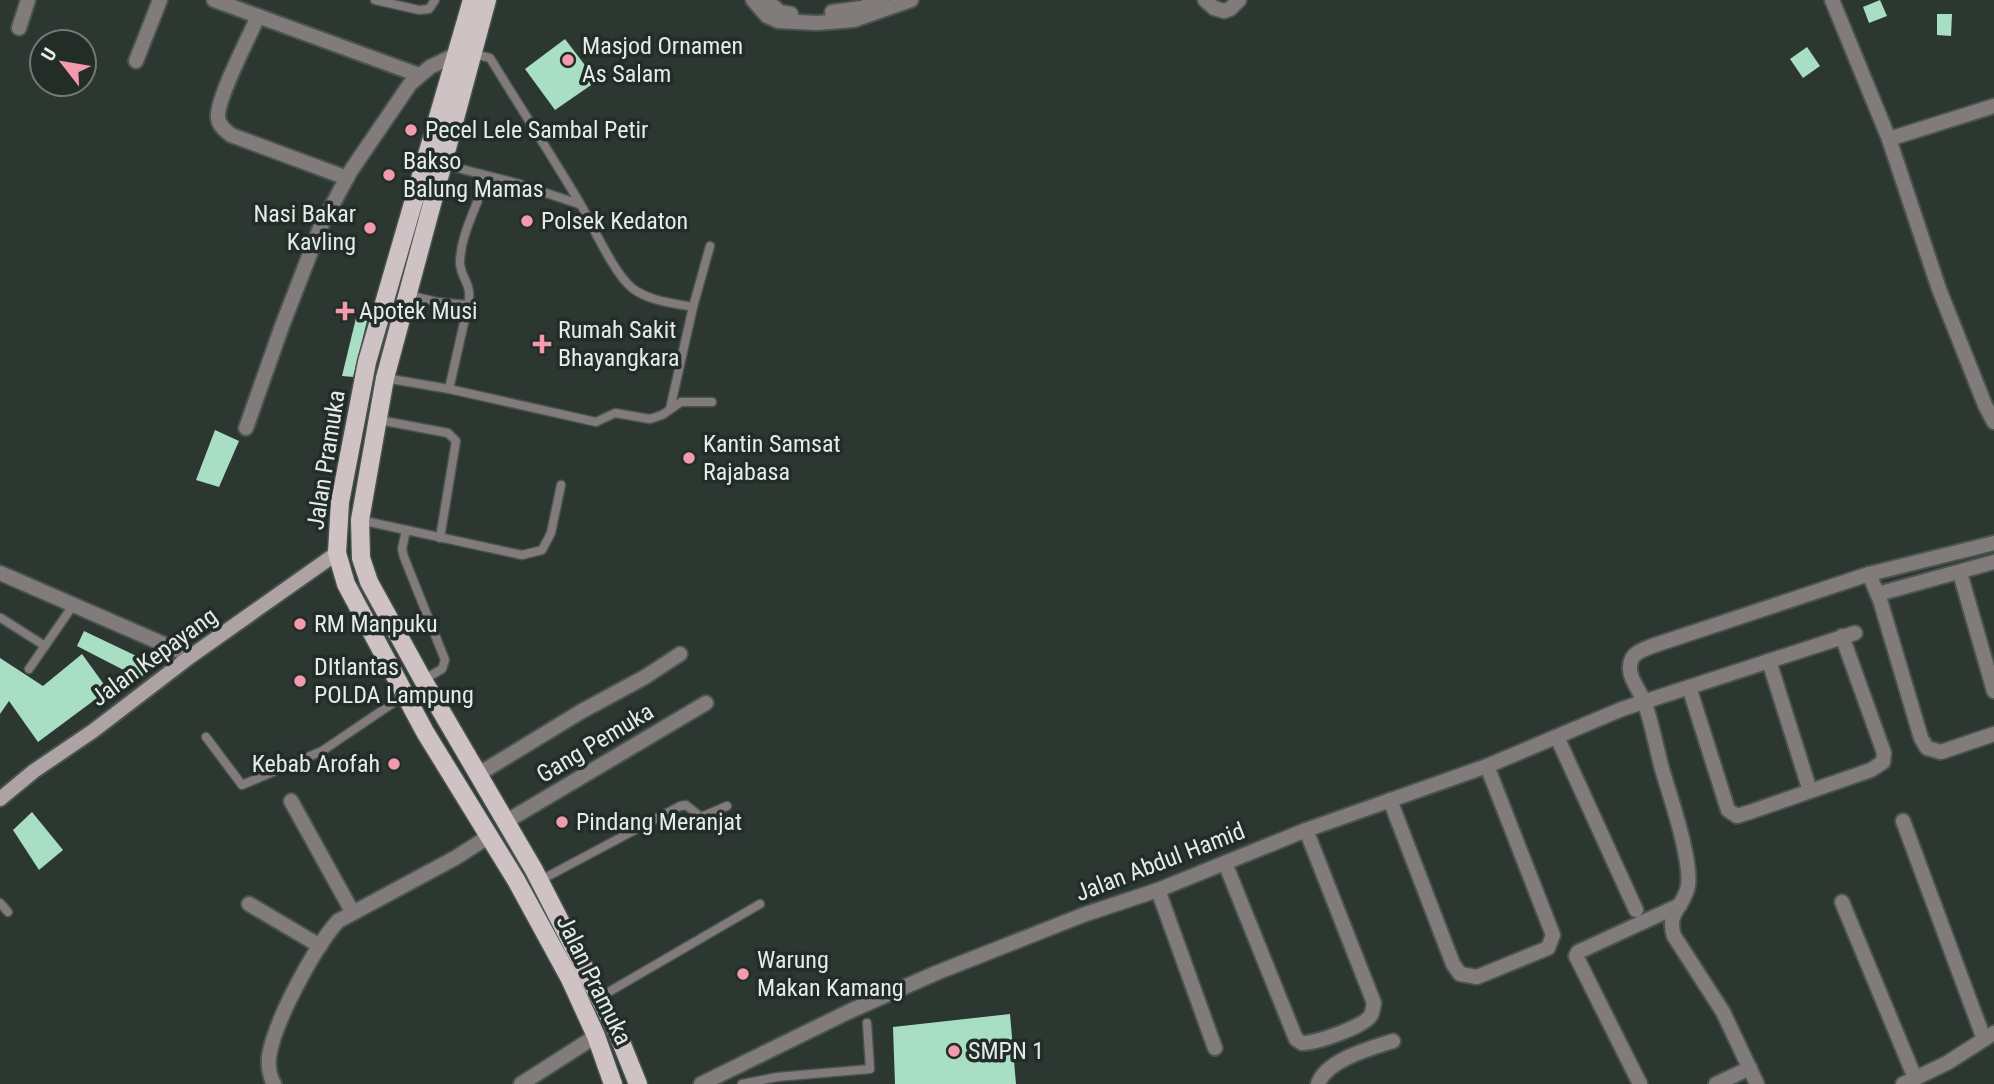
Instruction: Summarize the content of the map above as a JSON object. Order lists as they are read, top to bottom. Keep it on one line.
{"streets":{"main road":["Jalan Pramuka"],"street":["Jalan Kepayang","Gang Pemuka","Jalan Abdul Hamid"]},"crossings":[["Jalan Pramuka","Jalan Kepayang"],["Jalan Pramuka","Gang Pemuka"]],"places":{"other":["Masjod Ornamen As Salam","Pecel Lele Sambal Petir","Bakso Balung Mamas","Polsek Kedaton","Nasi Bakar Kavling","Kantin Samsat Rajabasa","RM Manpuku","DItlantas POLDA Lampung","Kebab Arofah","Pindang Meranjat","Warung Makan Kamang","SMPN 1"],"health":["Apotek Musi","Rumah Sakit Bhayangkara"]},"north":"top left"}
